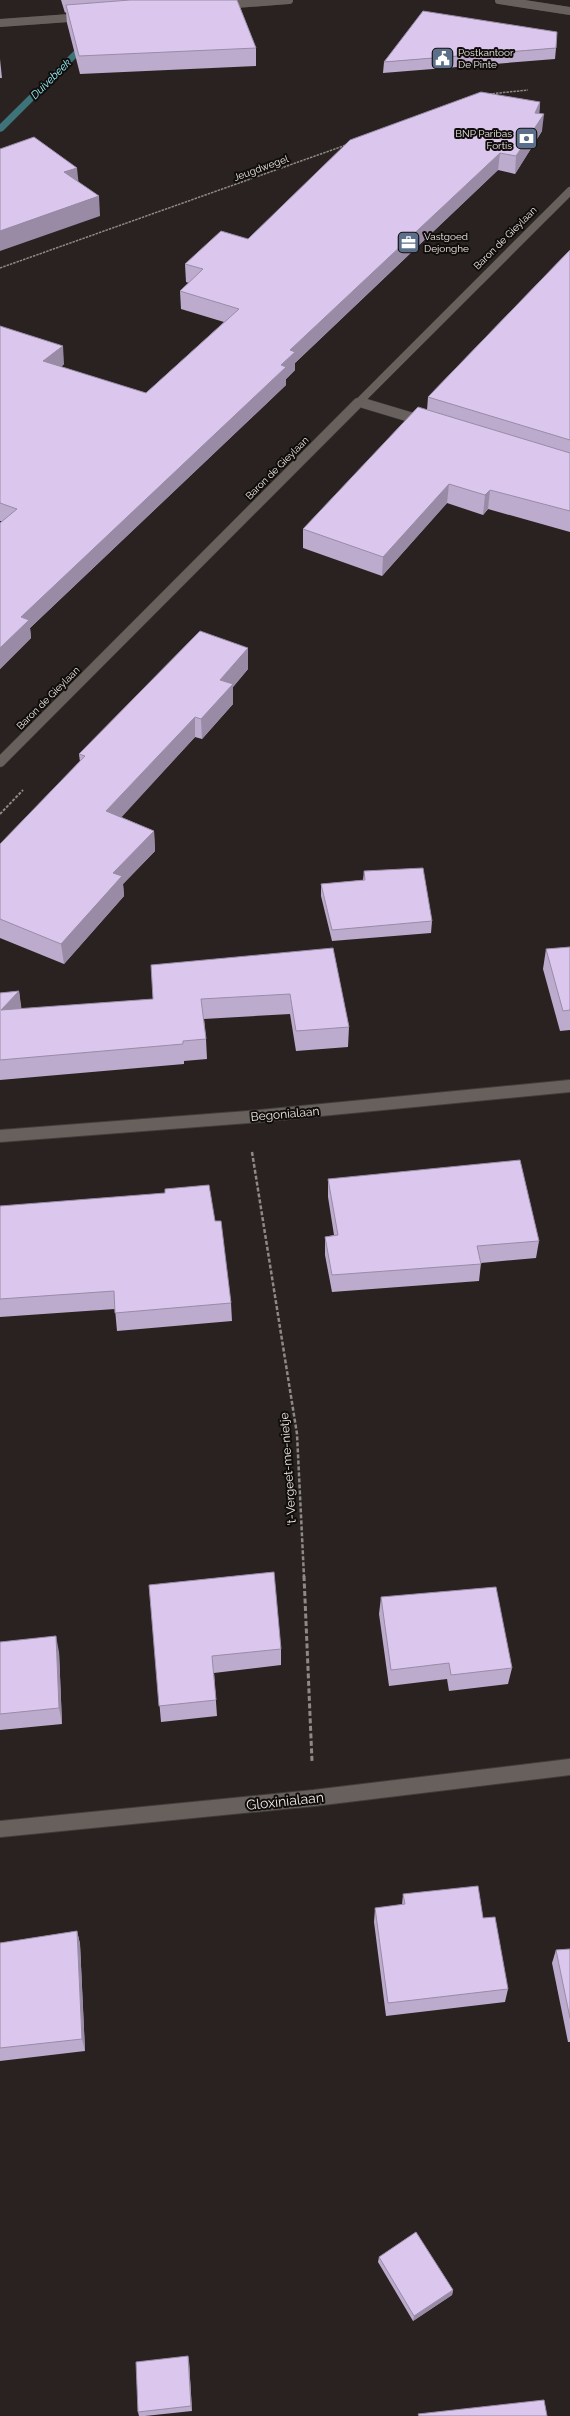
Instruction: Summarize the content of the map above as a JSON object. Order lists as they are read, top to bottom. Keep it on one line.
{"streets":{"street":["Baron de Gieylaan","Begonialaan","Gloxinialaan"],"path":["Jeugdwegel","'t-Vergeet-me-nietje"]},"crossings":[["Begonialaan","'t-Vergeet-me-nietje"],["'t-Vergeet-me-nietje","Gloxinialaan"]],"water":["Duivebeek"],"places":{"public building":["Postkantoor De Pinte"],"bank":["BNP Paribas Fortis"],"office":["Vastgoed Dejonghe"]}}
